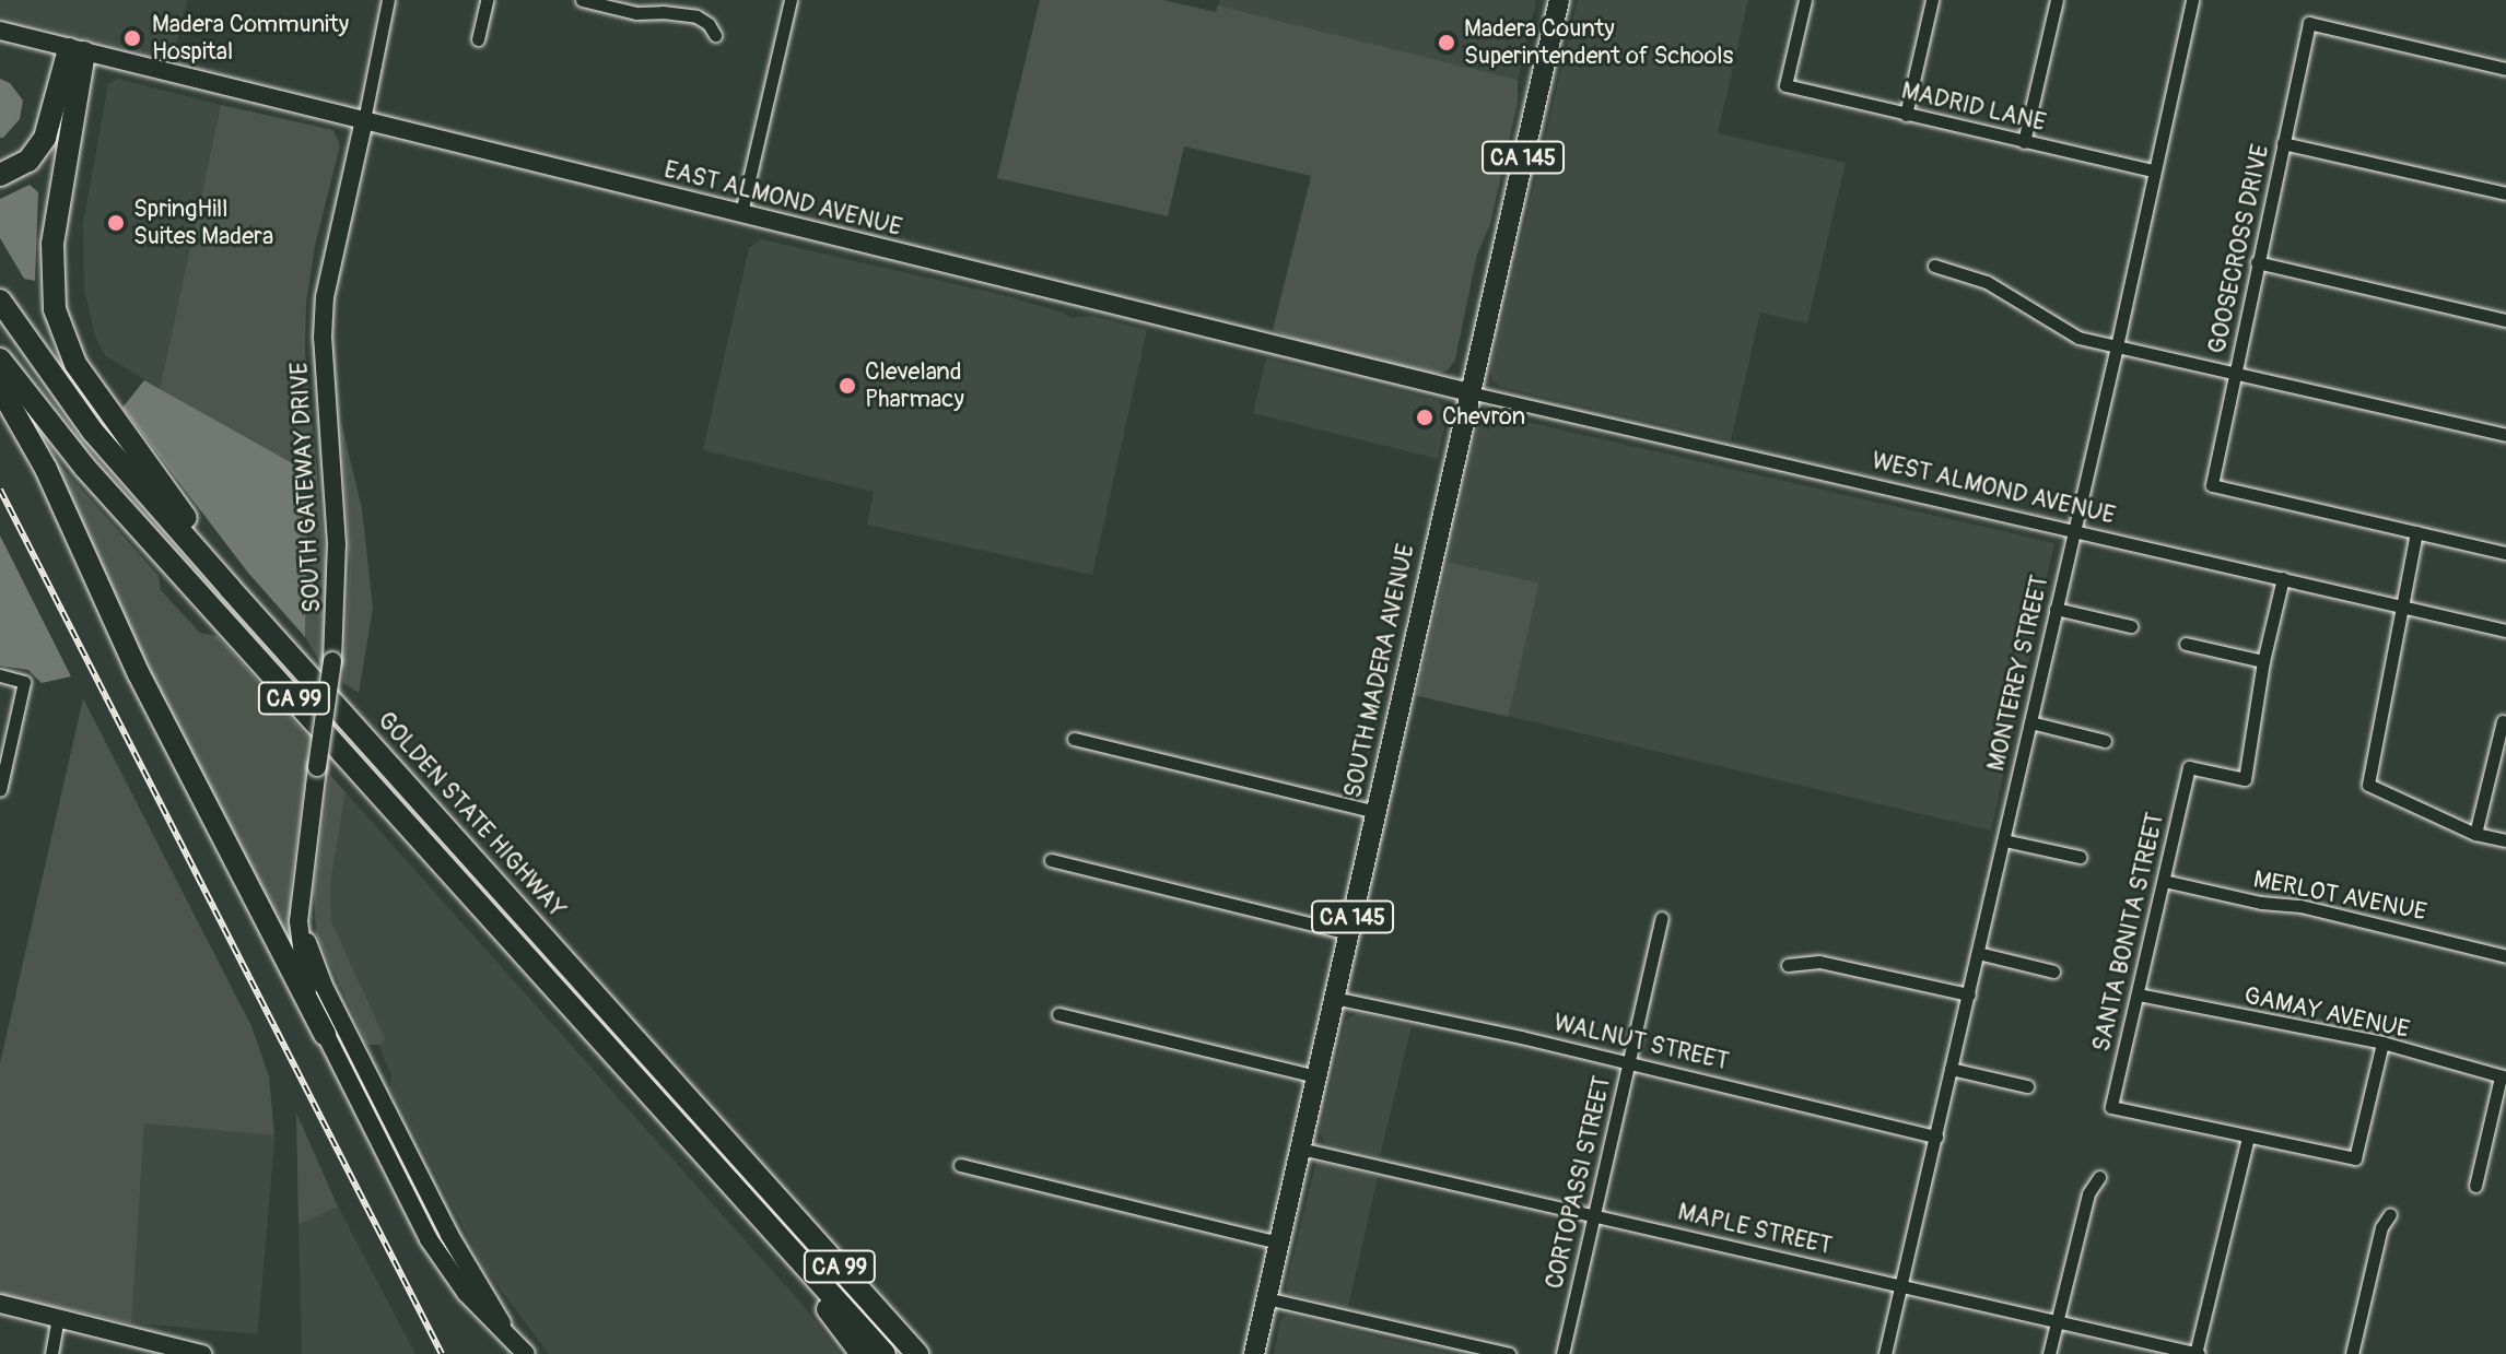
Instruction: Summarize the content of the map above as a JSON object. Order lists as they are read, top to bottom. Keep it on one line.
{"streets":{"highway":["CA 99","GOLDEN STATE HIGHWAY"],"main road":["CA 145","EAST ALMOND AVENUE","SOUTH GATEWAY DRIVE","SOUTH MADERA AVENUE"],"street":["MADRID LANE","GOOSECROSS DRIVE","WEST ALMOND AVENUE","MONTEREY STREET","MERLOT AVENUE","SANTA BONITA STREET","GAMAY AVENUE","WALNUT STREET","CORTOPASSI STREET","MAPLE STREET"]},"crossings":[["MADRID LANE","MONTEREY STREET"],["EAST ALMOND AVENUE","SOUTH GATEWAY DRIVE"],["EAST ALMOND AVENUE","WEST ALMOND AVENUE"],["EAST ALMOND AVENUE","SOUTH MADERA AVENUE"],["WEST ALMOND AVENUE","SOUTH MADERA AVENUE"],["WEST ALMOND AVENUE","MONTEREY STREET"],["SOUTH MADERA AVENUE","WALNUT STREET"],["SOUTH MADERA AVENUE","MAPLE STREET"],["MONTEREY STREET","WALNUT STREET"],["MONTEREY STREET","MAPLE STREET"],["MERLOT AVENUE","SANTA BONITA STREET"],["SANTA BONITA STREET","GAMAY AVENUE"],["WALNUT STREET","CORTOPASSI STREET"],["CORTOPASSI STREET","MAPLE STREET"]],"places":["Madera Community Hospital","Madera County Superintendent of Schools","SpringHill Suites Madera","Cleveland Pharmacy","Chevron"]}
